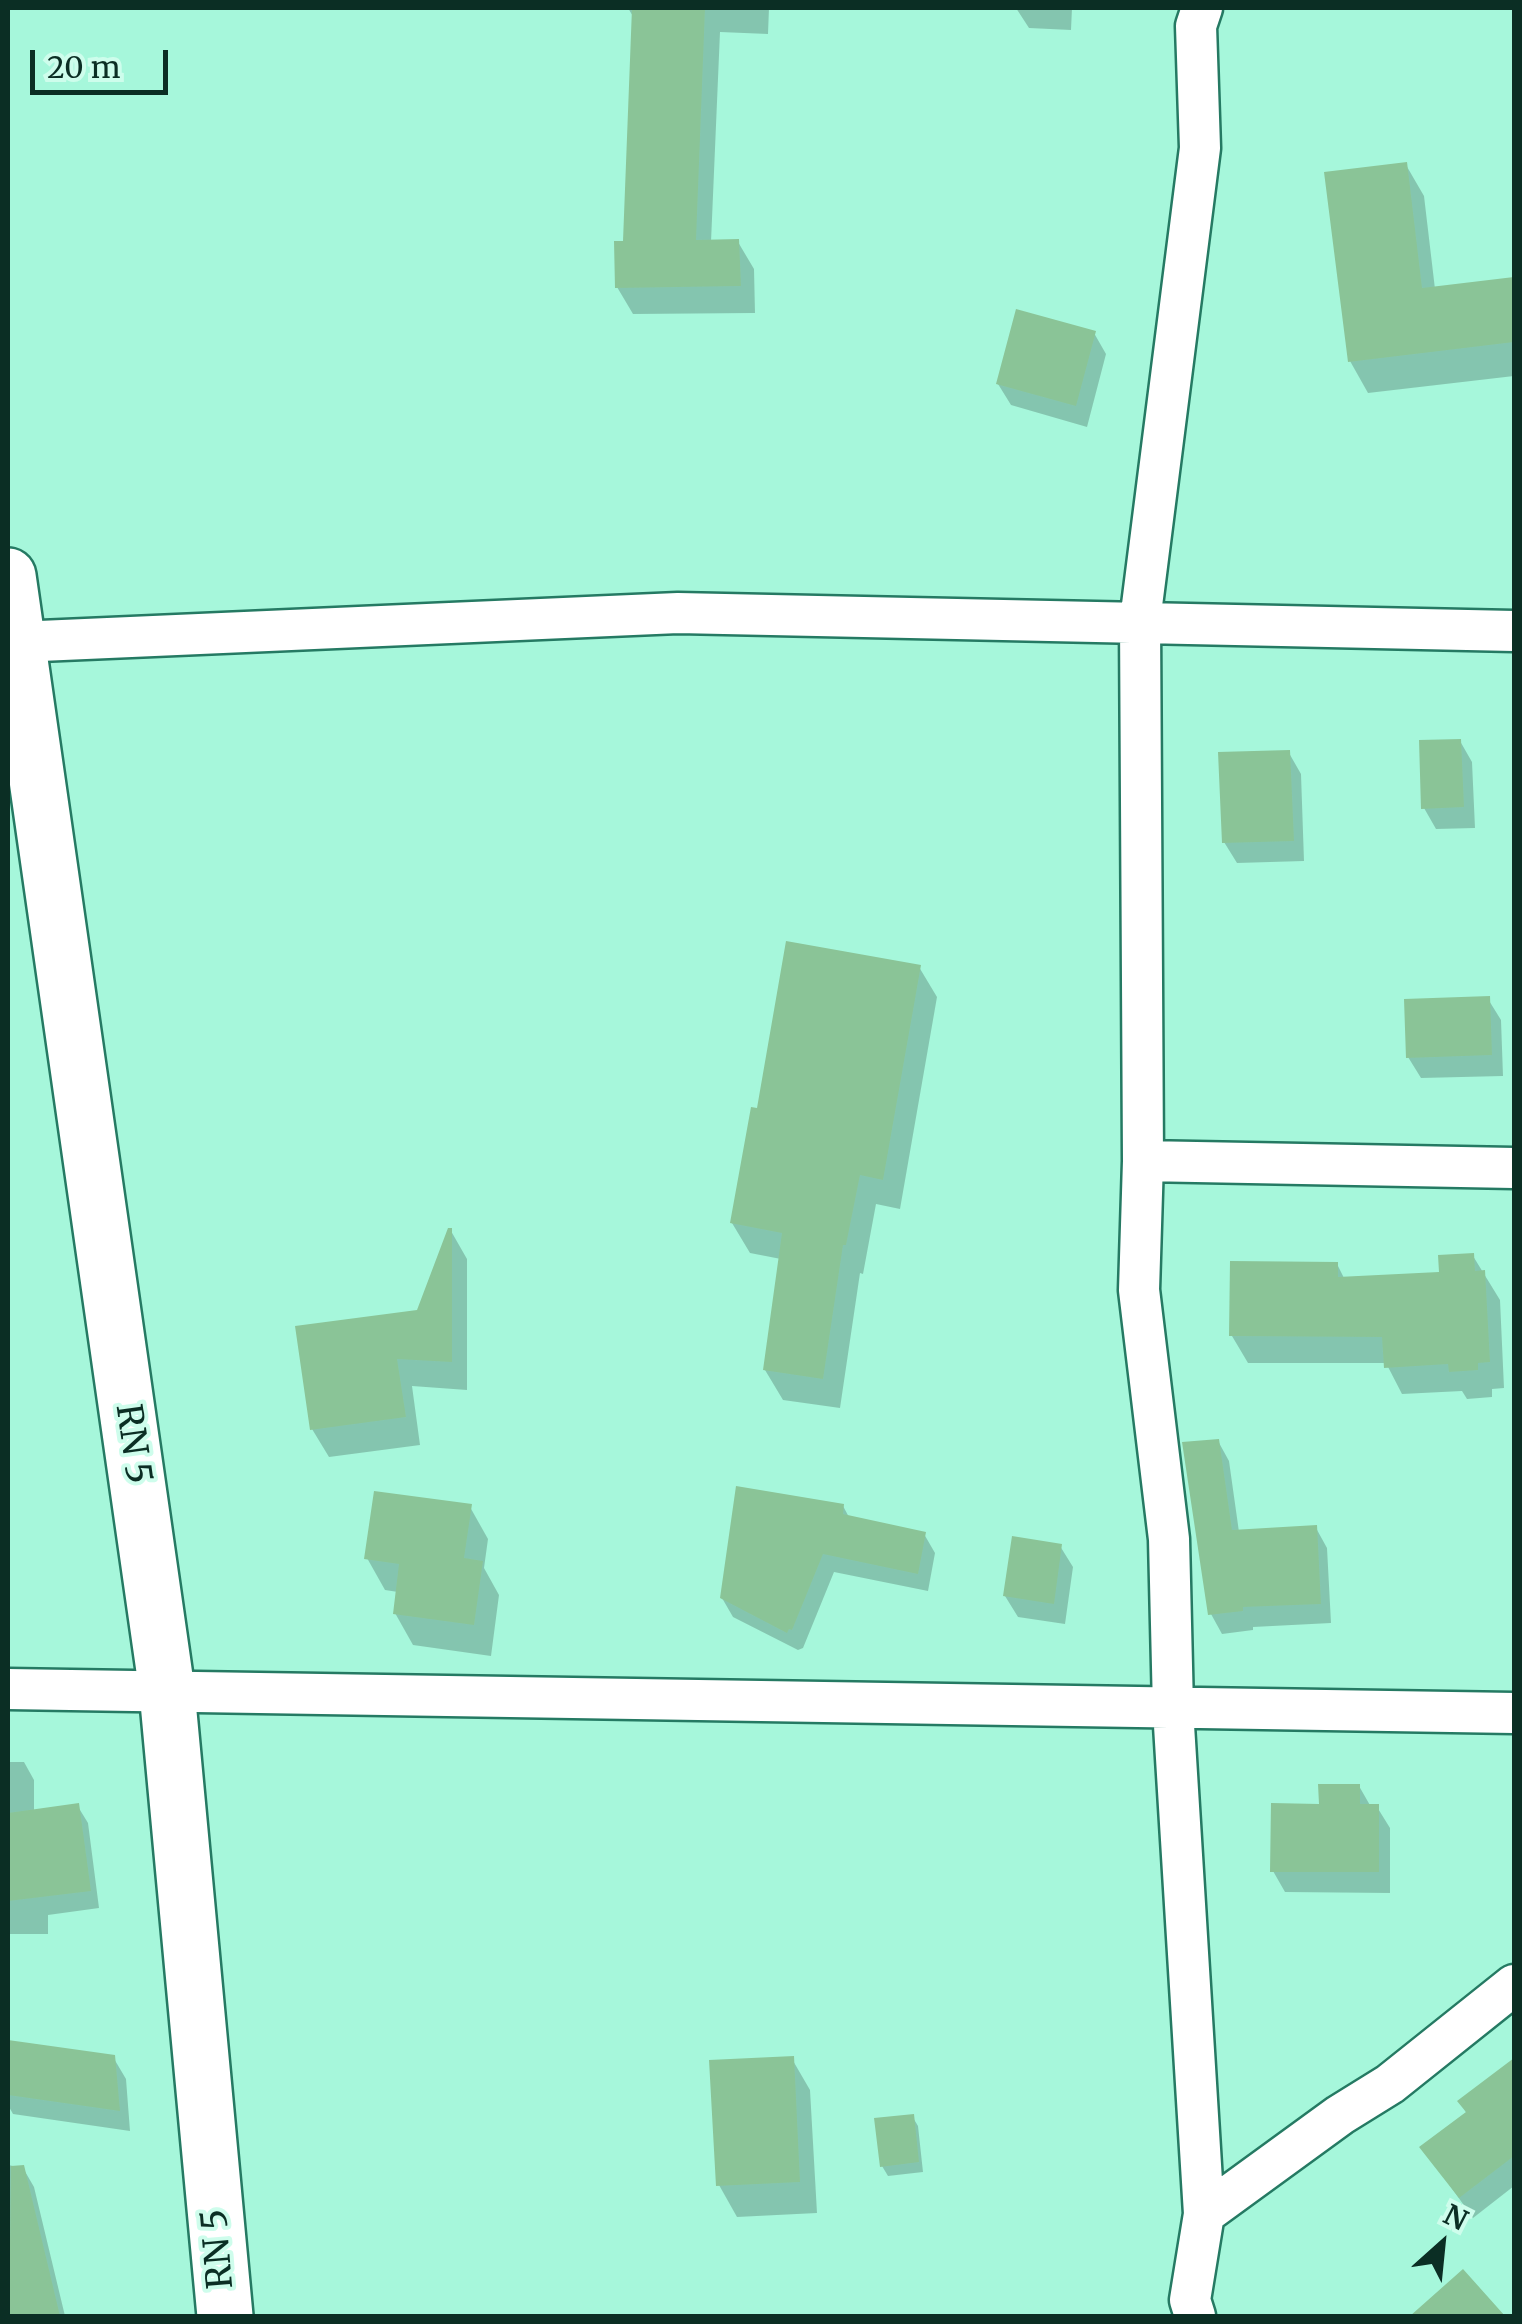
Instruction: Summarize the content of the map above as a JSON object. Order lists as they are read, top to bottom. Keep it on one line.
{"streets":{"main road":["RN 5"]},"scale_bar":"20 m","north":"top right"}
